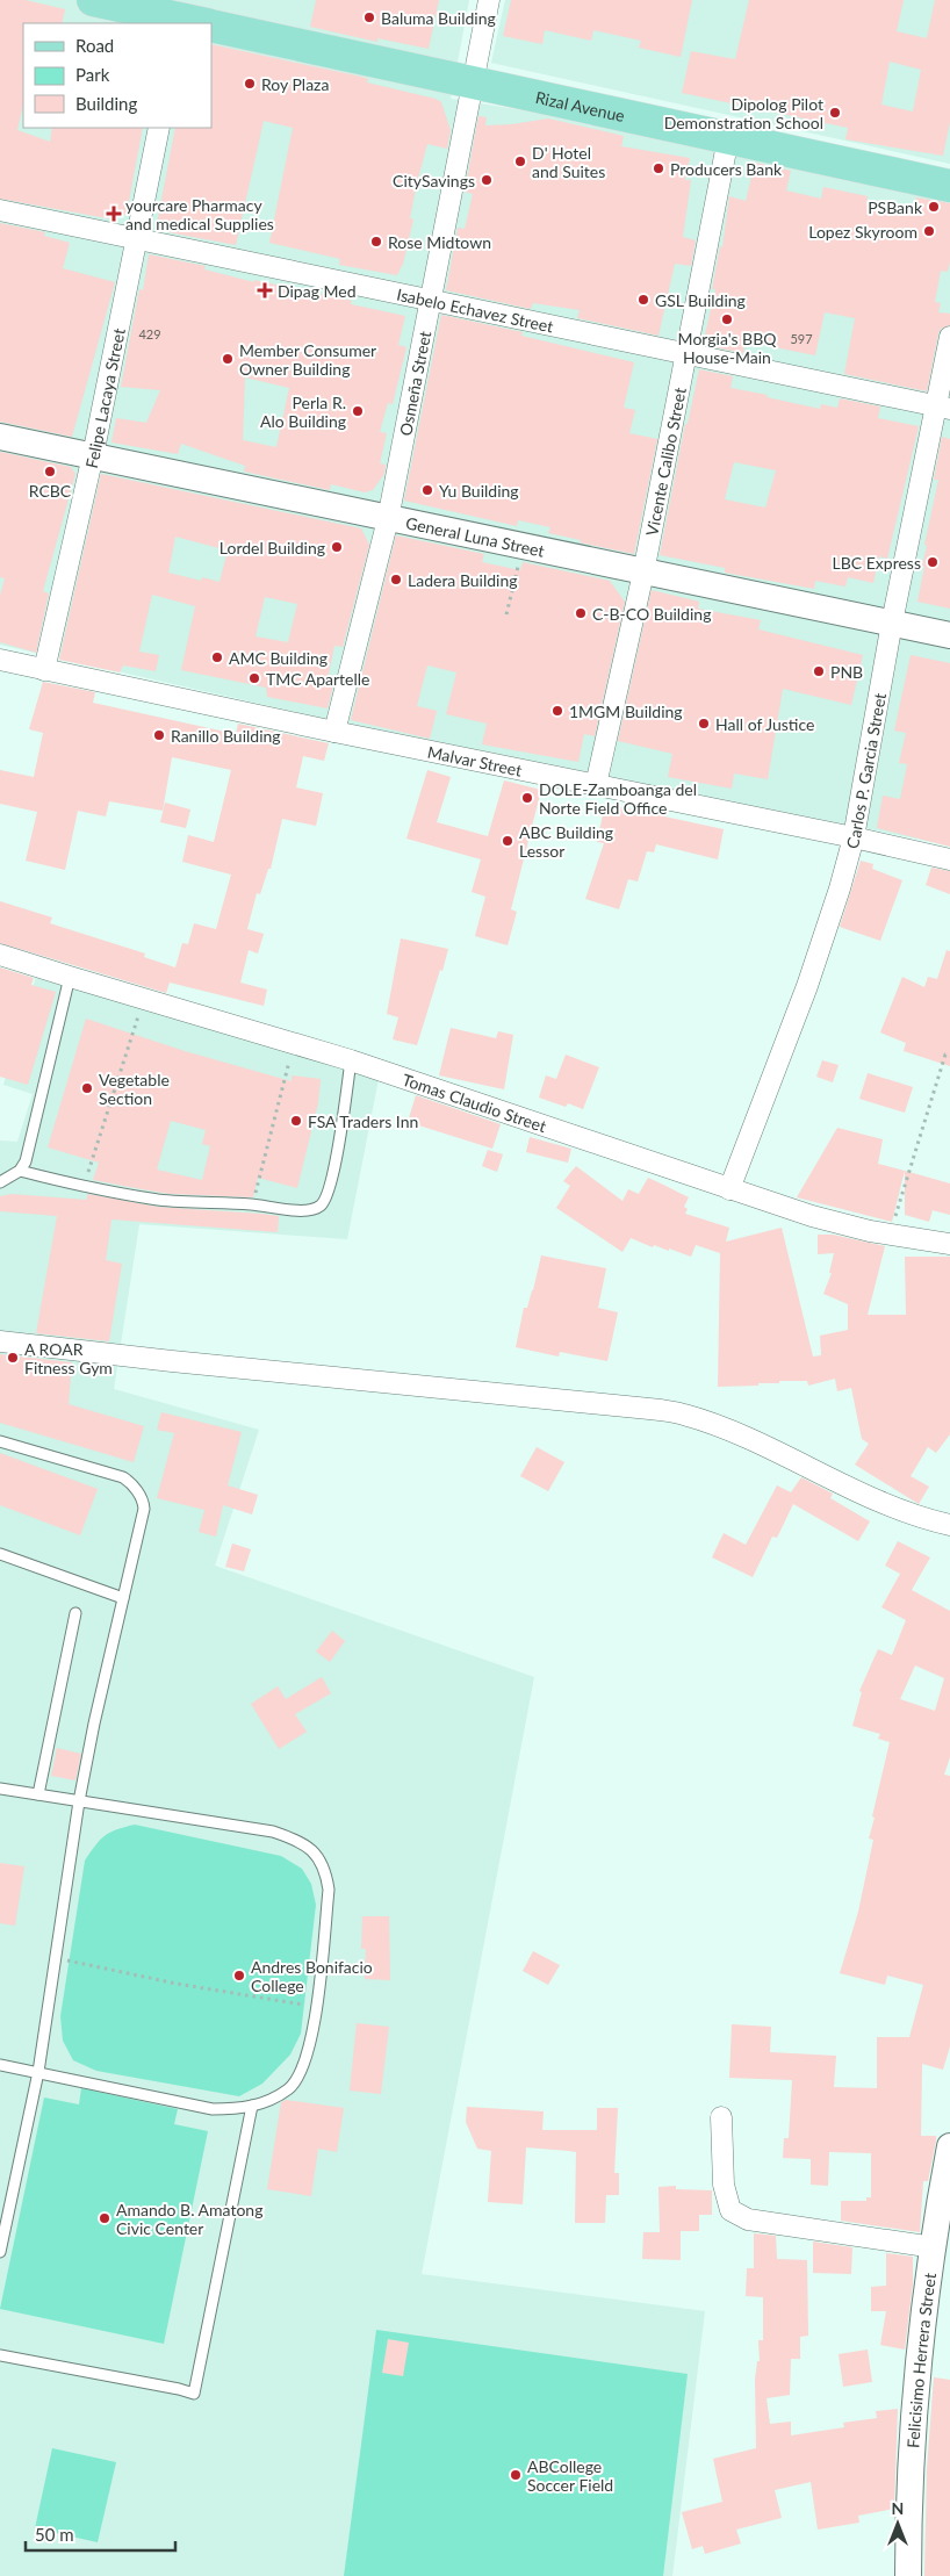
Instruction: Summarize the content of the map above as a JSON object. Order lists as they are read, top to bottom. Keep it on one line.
{"streets":{"main road":["Rizal Avenue"],"street":["Isabelo Echavez Street","Osmeña Street","Felipe Lacaya Street","Vicente Calibo Street","General Luna Street","Malvar Street","Carlos P. Garcia Street","Tomas Claudio Street","Felicisimo Herrera Street"]},"crossings":[["Rizal Avenue","Osmeña Street"],["Rizal Avenue","Vicente Calibo Street"],["Isabelo Echavez Street","Osmeña Street"],["Isabelo Echavez Street","Felipe Lacaya Street"],["Isabelo Echavez Street","Vicente Calibo Street"],["Isabelo Echavez Street","Carlos P. Garcia Street"],["Osmeña Street","General Luna Street"],["Osmeña Street","Malvar Street"],["Felipe Lacaya Street","General Luna Street"],["Felipe Lacaya Street","Malvar Street"],["Vicente Calibo Street","General Luna Street"],["Vicente Calibo Street","Malvar Street"],["General Luna Street","Carlos P. Garcia Street"],["Malvar Street","Carlos P. Garcia Street"],["Carlos P. Garcia Street","Tomas Claudio Street"]],"places":{"other":["Baluma Building","Roy Plaza","Dipolog Pilot Demonstration School","D' Hotel and Suites","Producers Bank","CitySavings","PSBank","Lopez Skyroom","Rose Midtown","GSL Building","Morgia's BBQ House-Main","Member Consumer Owner Building","Perla R. Alo Building","RCBC","Yu Building","Lordel Building","LBC Express","Ladera Building","C-B-CO Building","AMC Building","PNB","TMC Apartelle","1MGM Building","Hall of Justice","Ranillo Building","DOLE-Zamboanga del Norte Field Office","ABC Building Lessor","Vegetable Section","FSA Traders Inn","A ROAR Fitness Gym","Andres Bonifacio College","Amando B. Amatong Civic Center","ABCollege Soccer Field"],"health":["yourcare Pharmacy and medical Supplies","Dipag Med"]},"house_numbers":["429","597"],"legend":["Road","Park","Building"],"scale_bar":"50 m","north":"top"}
